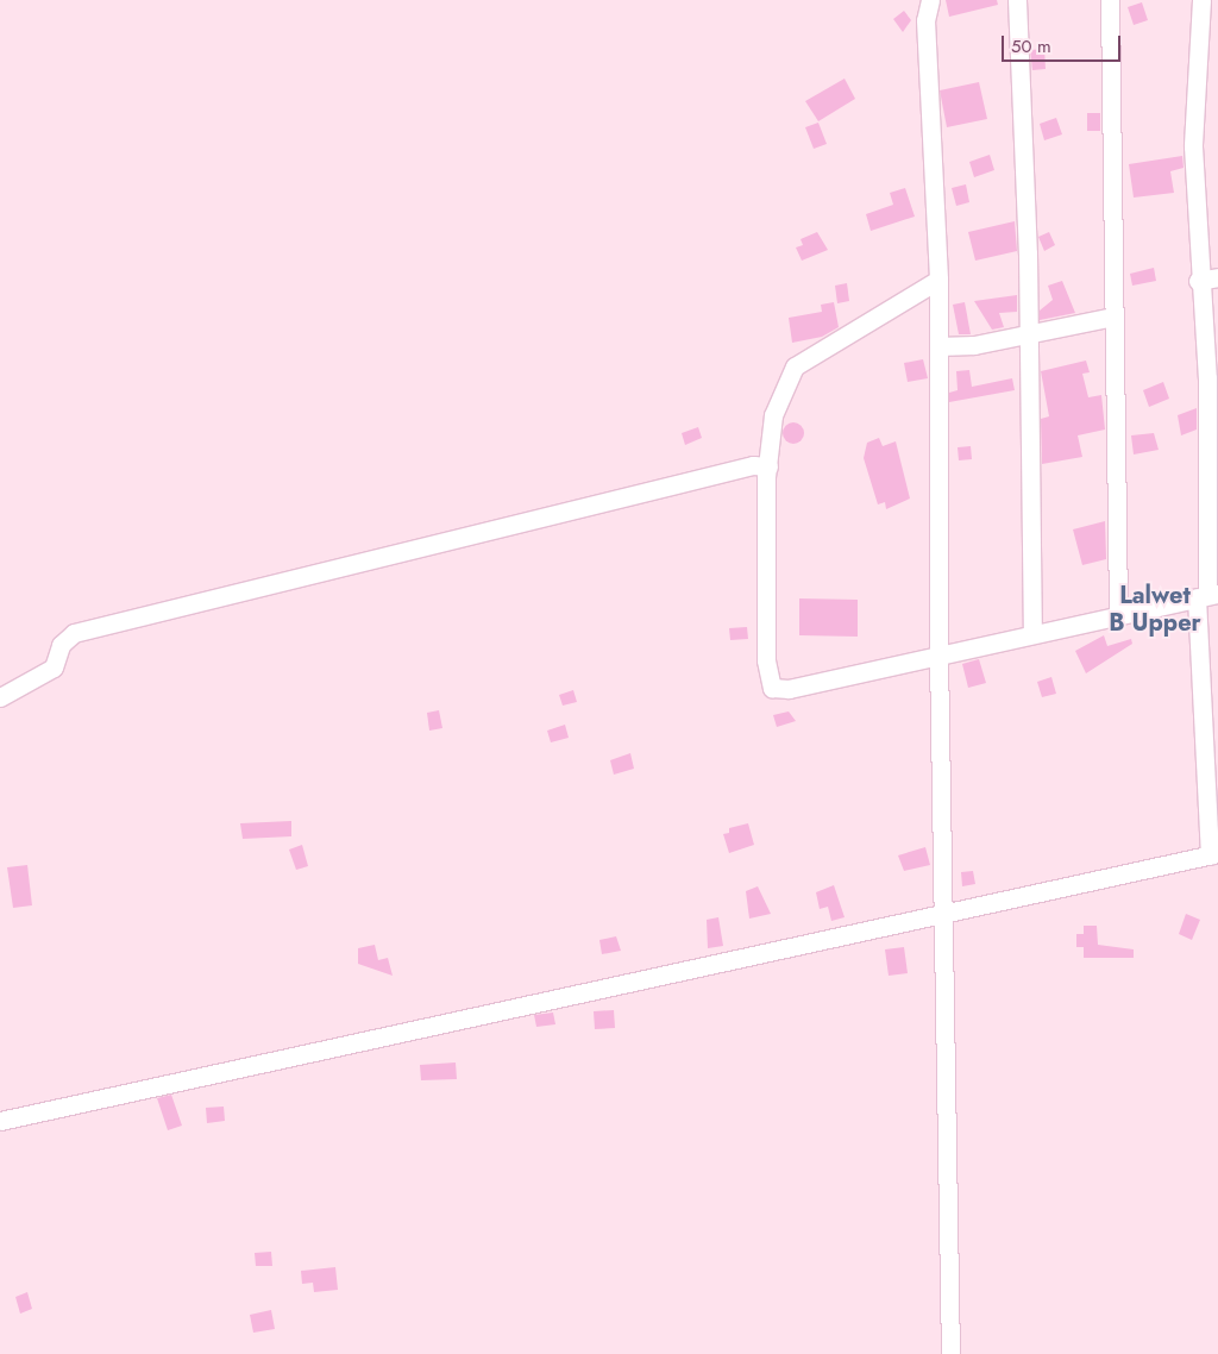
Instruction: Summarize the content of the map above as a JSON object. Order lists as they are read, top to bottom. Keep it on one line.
{"districts":["Lalwet B Upper"],"scale_bar":"50 m"}
